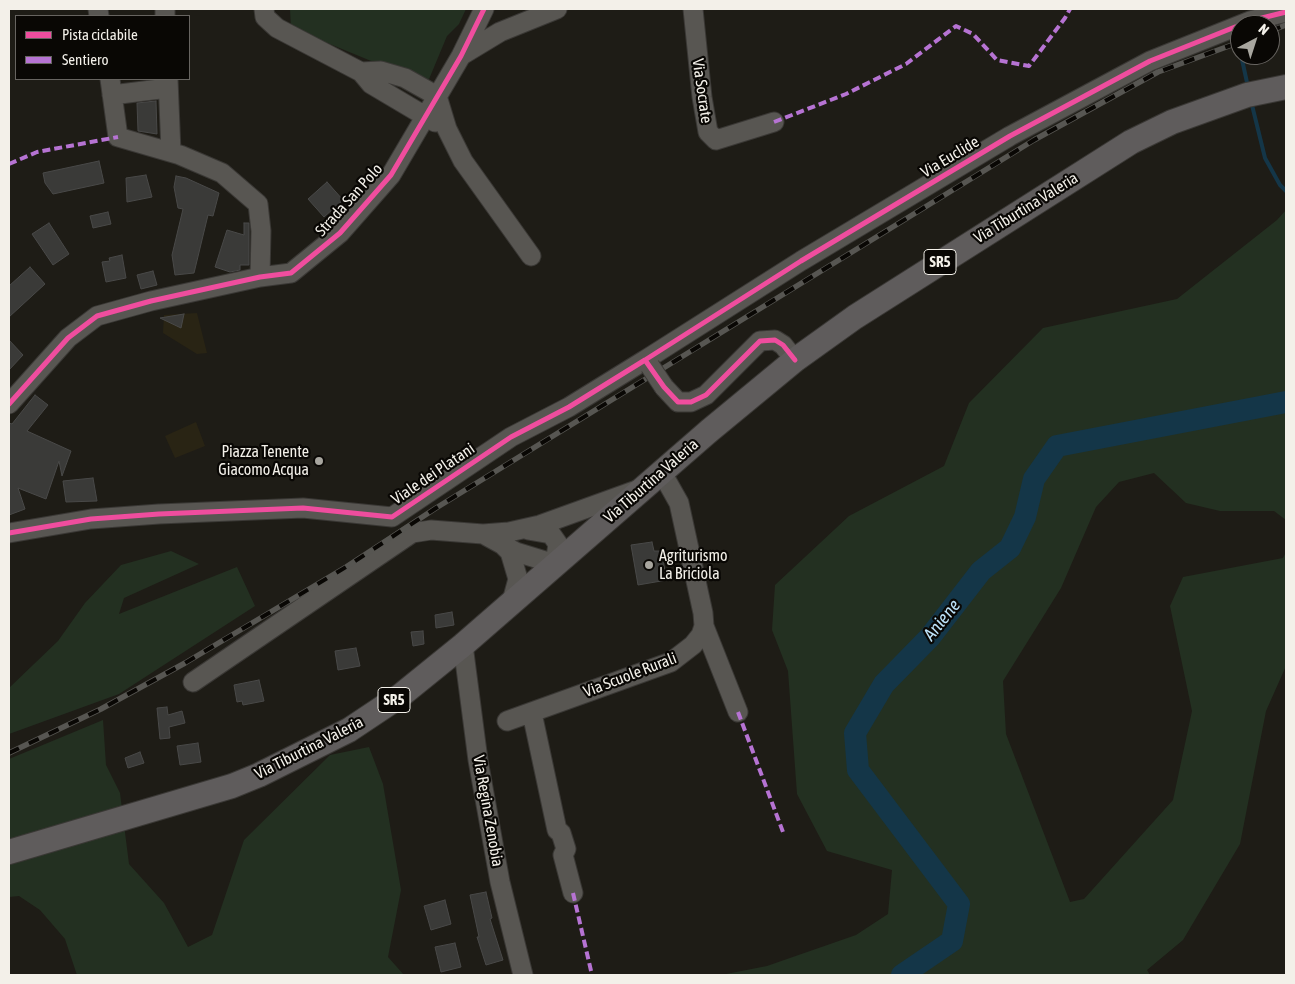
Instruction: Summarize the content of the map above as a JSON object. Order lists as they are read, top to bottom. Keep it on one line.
{"streets":{"main road":["Via Tiburtina Valeria","SR5"],"street":["Via Socrate","Via Euclide","Strada San Polo","Viale dei Platani","Via Scuole Rurali","Via Regina Zenobia"]},"crossings":[["Via Euclide","Viale dei Platani"],["Via Tiburtina Valeria","Via Regina Zenobia"]],"water":["Aniene"],"places":["Piazza Tenente Giacomo Acqua","Agriturismo La Briciola"],"legend":["Pista ciclabile","Sentiero"],"north":"top right"}
